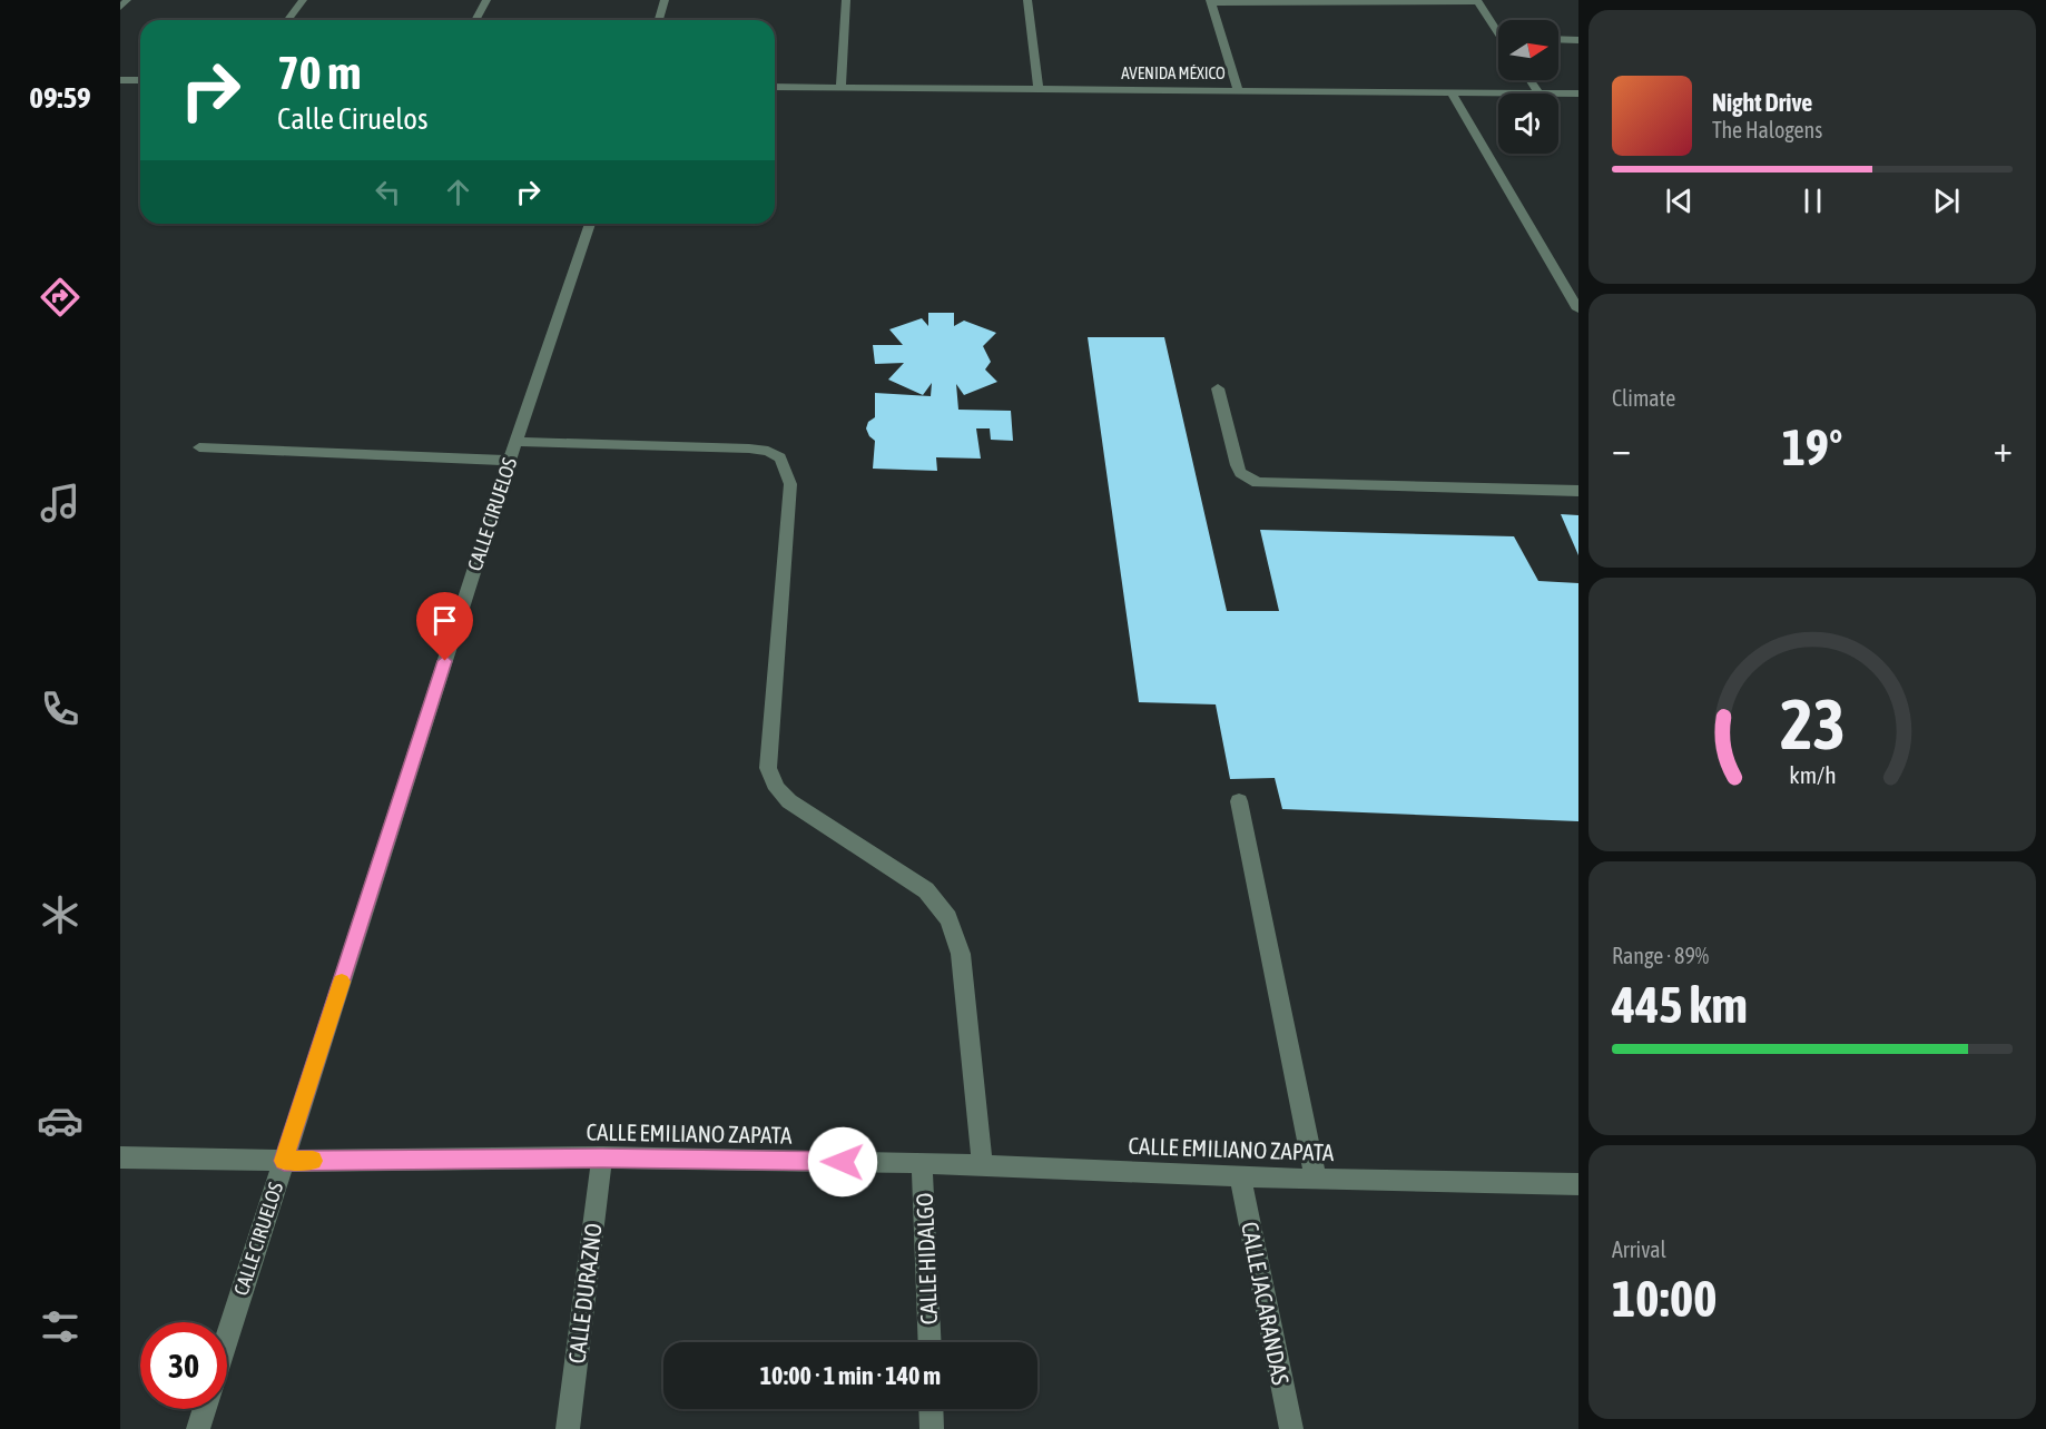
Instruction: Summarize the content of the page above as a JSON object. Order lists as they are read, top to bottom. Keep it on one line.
{"streets":{"street":["AVENIDA MÉXICO","CALLE CIRUELOS","CALLE EMILIANO ZAPATA","CALLE HIDALGO","CALLE DURAZNO","CALLE JACARANDAS"]},"crossings":[["CALLE CIRUELOS","CALLE EMILIANO ZAPATA"],["CALLE EMILIANO ZAPATA","CALLE HIDALGO"],["CALLE EMILIANO ZAPATA","CALLE DURAZNO"],["CALLE EMILIANO ZAPATA","CALLE JACARANDAS"]],"north":"right","page":{"tabs":"09:59","turn":["70 m","Calle Ciruelos"],"song":["Night Drive","The Halogens"],"tile":["Climate",["Range · 89%","445 km"],["Arrival","10:00"]],"heat":["−","19°","+"],"limit":"30","trip":"10:00 · 1 min · 140 m","gauge":["23","km/h"]}}
